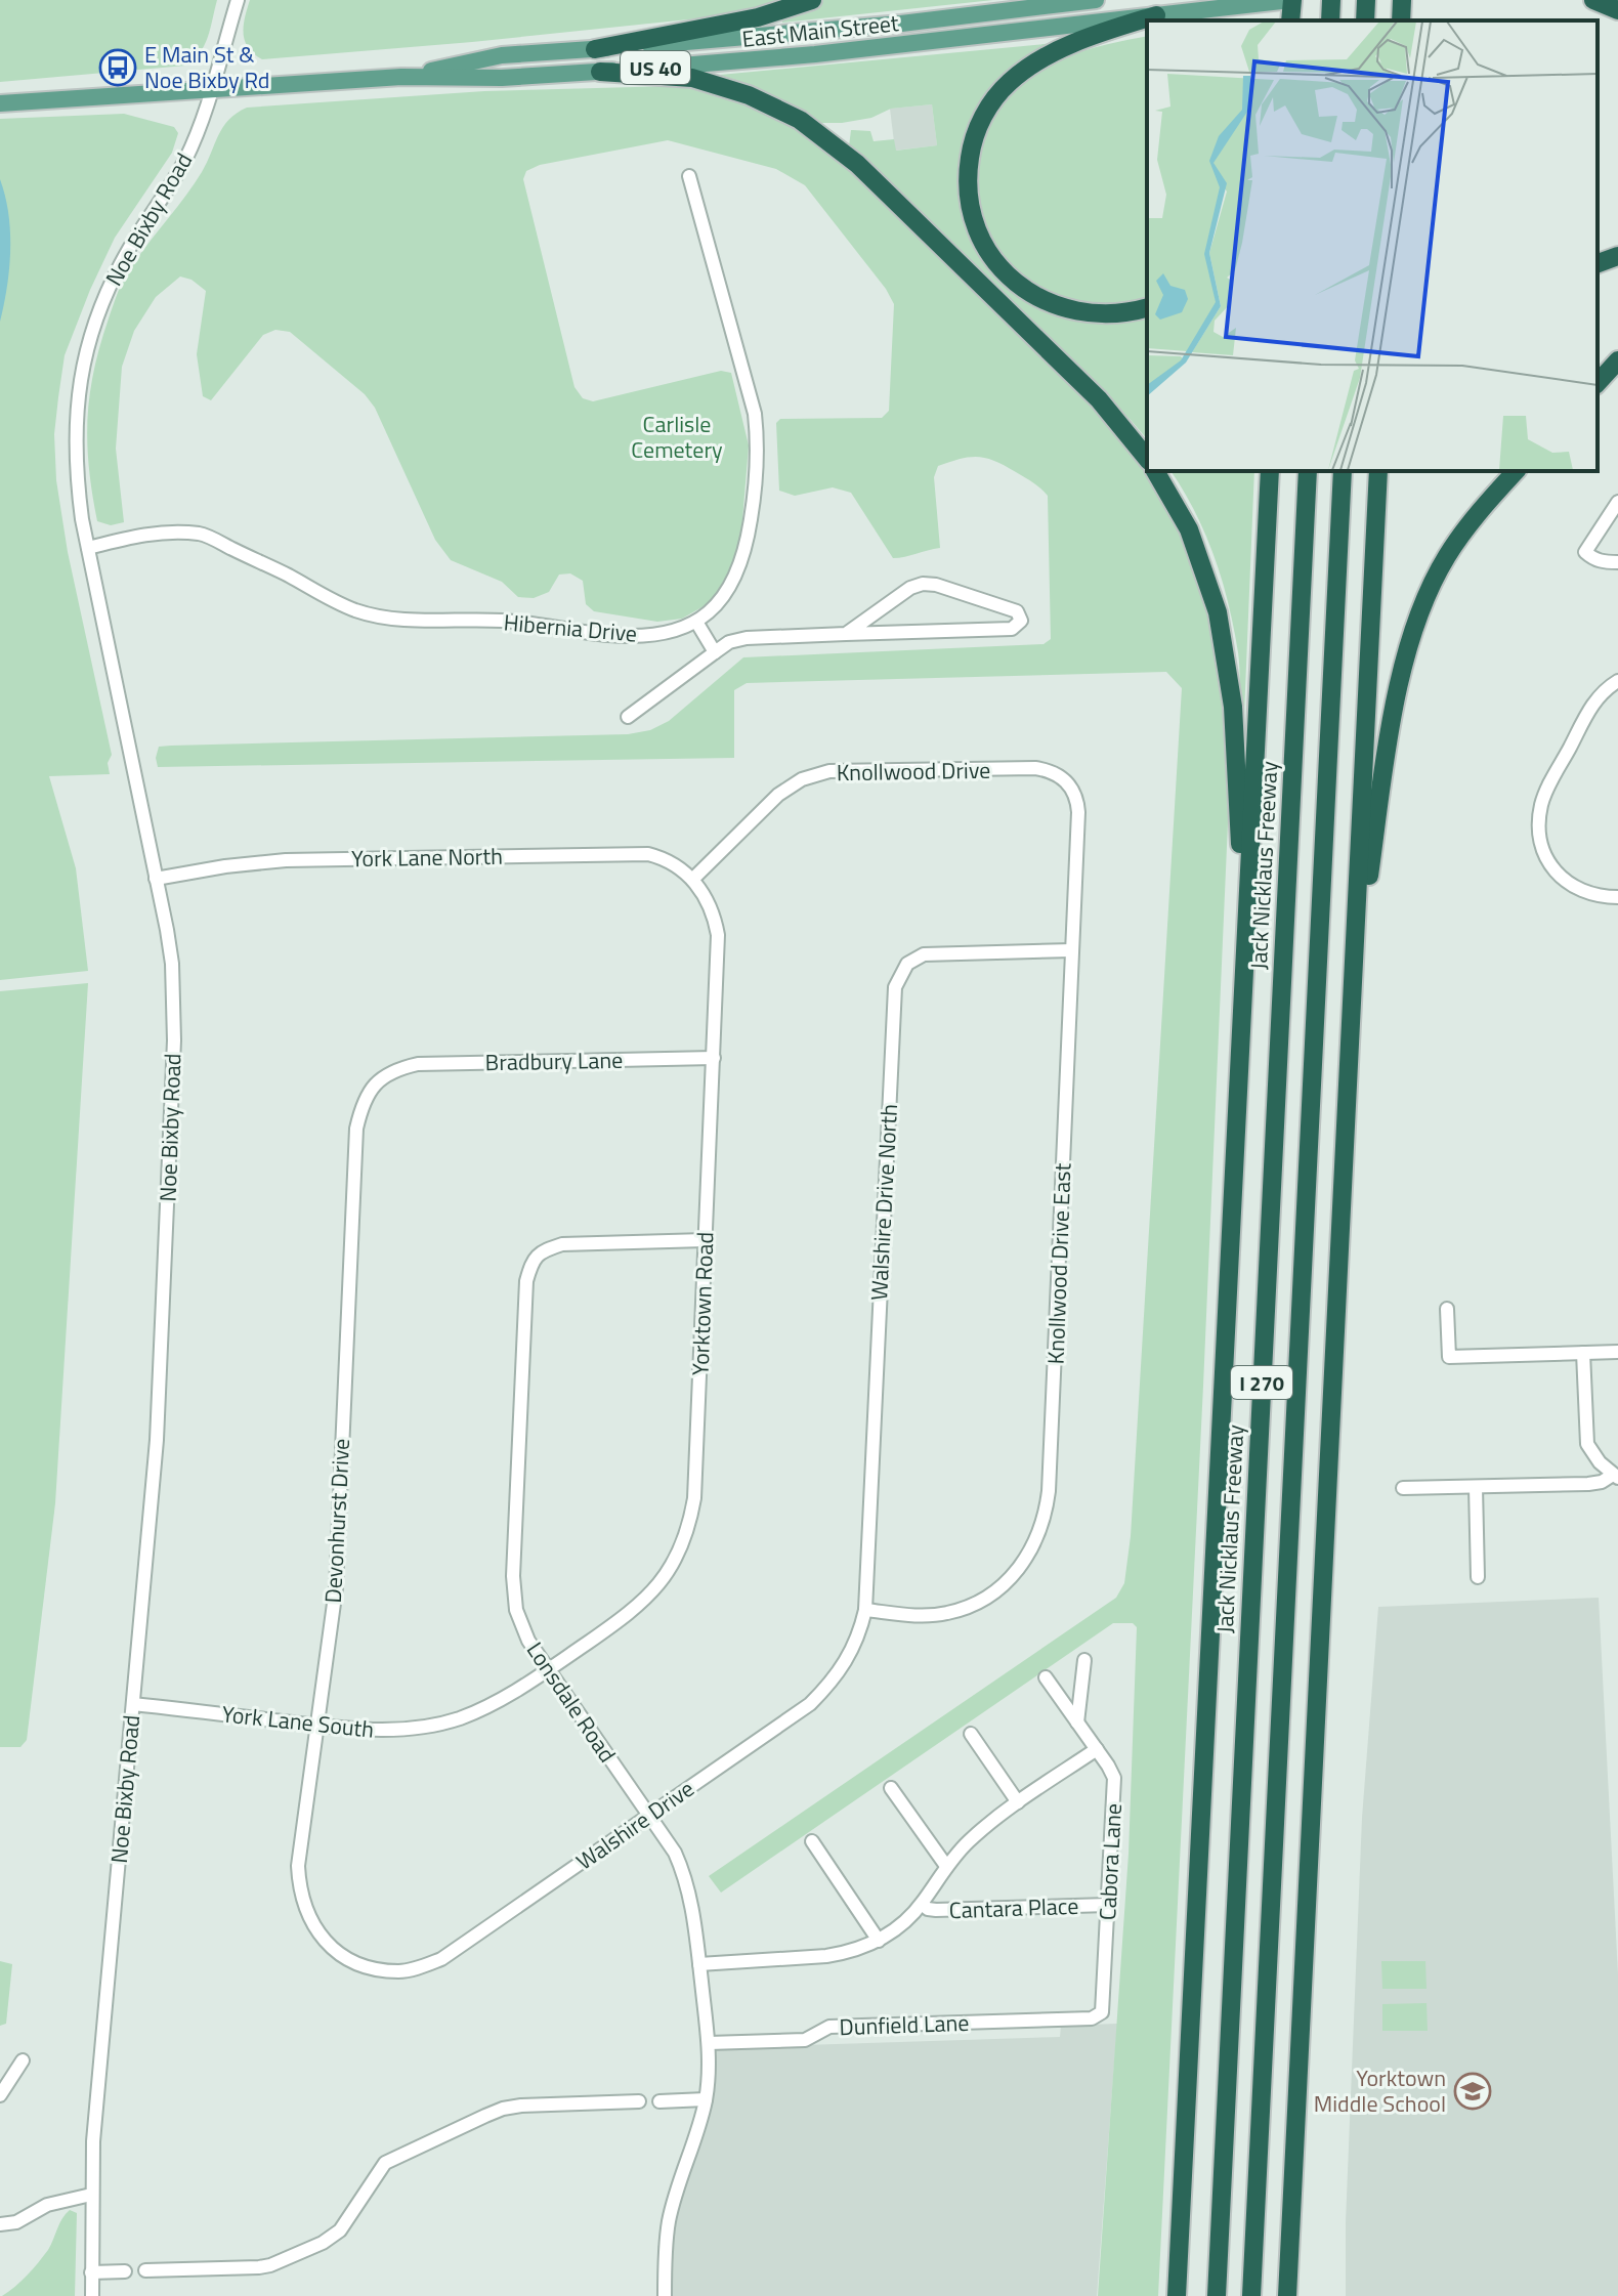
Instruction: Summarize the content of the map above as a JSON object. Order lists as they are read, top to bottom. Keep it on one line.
{"streets":{"highway":["Jack Nicklaus Freeway","I 270"],"main road":["East Main Street","US 40"],"street":["Noe Bixby Road","Hibernia Drive","Knollwood Drive","York Lane North","Bradbury Lane","Walshire Drive North","Knollwood Drive East","Yorktown Road","Devonhurst Drive","Lonsdale Road","York Lane South","Walshire Drive","Cabora Lane","Cantara Place","Dunfield Lane"]},"crossings":[["East Main Street","Noe Bixby Road"],["Noe Bixby Road","Hibernia Drive"],["Noe Bixby Road","York Lane North"],["Noe Bixby Road","York Lane South"],["Knollwood Drive","York Lane North"],["Knollwood Drive","Knollwood Drive East"],["Knollwood Drive","Yorktown Road"],["York Lane North","Yorktown Road"],["Bradbury Lane","Yorktown Road"],["Bradbury Lane","Devonhurst Drive"],["Walshire Drive North","Knollwood Drive East"],["Walshire Drive North","Walshire Drive"],["Knollwood Drive East","Walshire Drive"],["Yorktown Road","Lonsdale Road"],["Yorktown Road","York Lane South"],["Devonhurst Drive","York Lane South"],["Devonhurst Drive","Walshire Drive"],["Lonsdale Road","York Lane South"],["Lonsdale Road","Walshire Drive"],["Lonsdale Road","Dunfield Lane"],["Cabora Lane","Cantara Place"],["Cabora Lane","Dunfield Lane"]],"parks":["Carlisle Cemetery"],"places":{"bus stop":["E Main St & Noe Bixby Rd"],"school or university":["Yorktown Middle School"]}}
